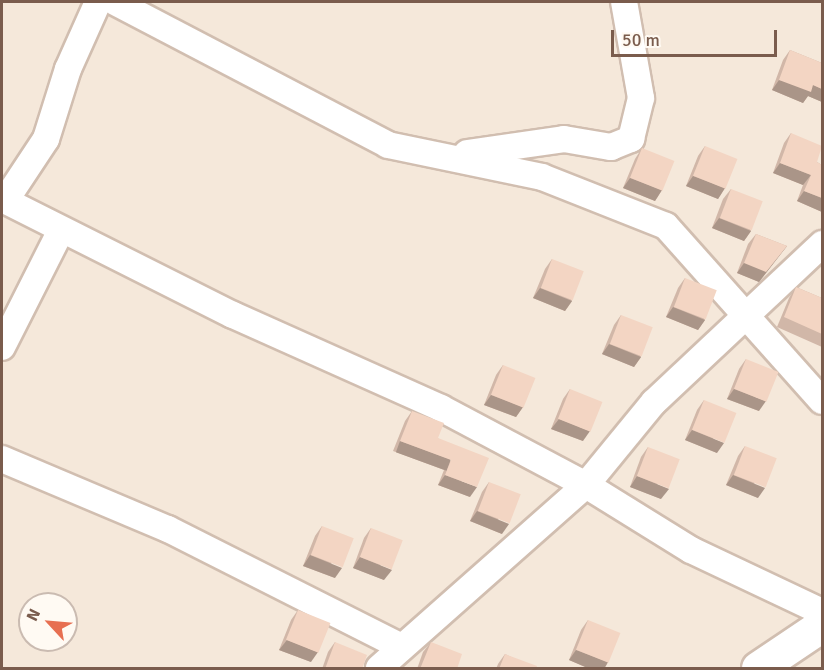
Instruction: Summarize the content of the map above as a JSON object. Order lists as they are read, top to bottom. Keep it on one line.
{"scale_bar":"50 m","north":"top left"}
